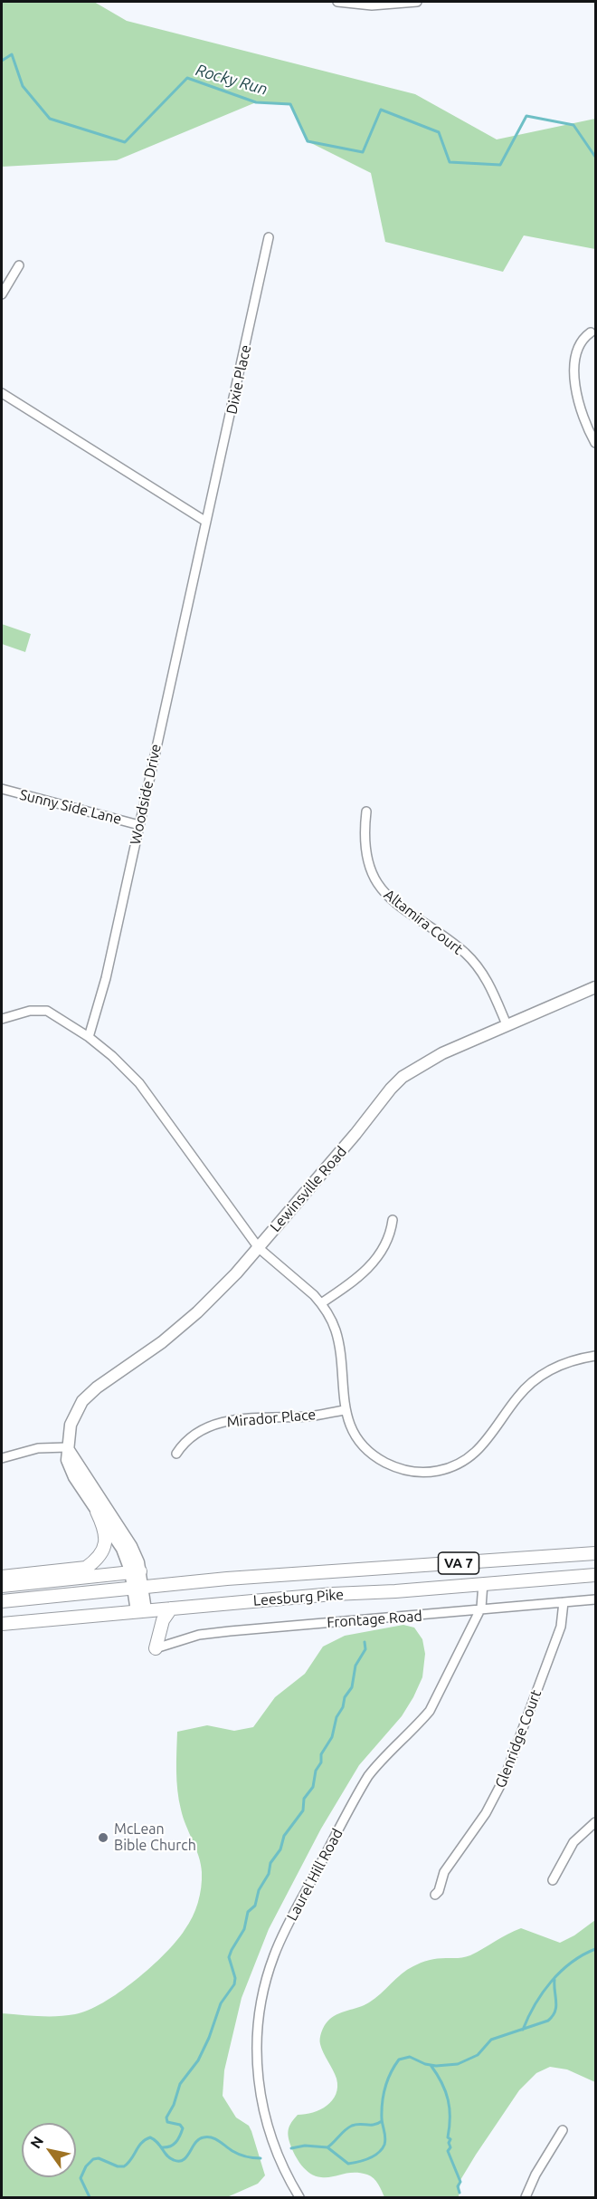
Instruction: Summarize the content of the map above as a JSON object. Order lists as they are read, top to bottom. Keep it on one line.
{"streets":{"highway":["VA 7","Leesburg Pike"],"main road":["Lewinsville Road"],"street":["Dixie Place","Woodside Drive","Sunny Side Lane","Altamira Court","Mirador Place","Frontage Road","Glenridge Court","Laurel Hill Road"]},"crossings":[["Dixie Place","Woodside Drive"],["Woodside Drive","Sunny Side Lane"],["Altamira Court","Lewinsville Road"],["Lewinsville Road","Leesburg Pike"],["Leesburg Pike","Laurel Hill Road"],["Frontage Road","Glenridge Court"],["Frontage Road","Laurel Hill Road"]],"water":["Rocky Run"],"places":["McLean Bible Church"],"north":"top left"}
